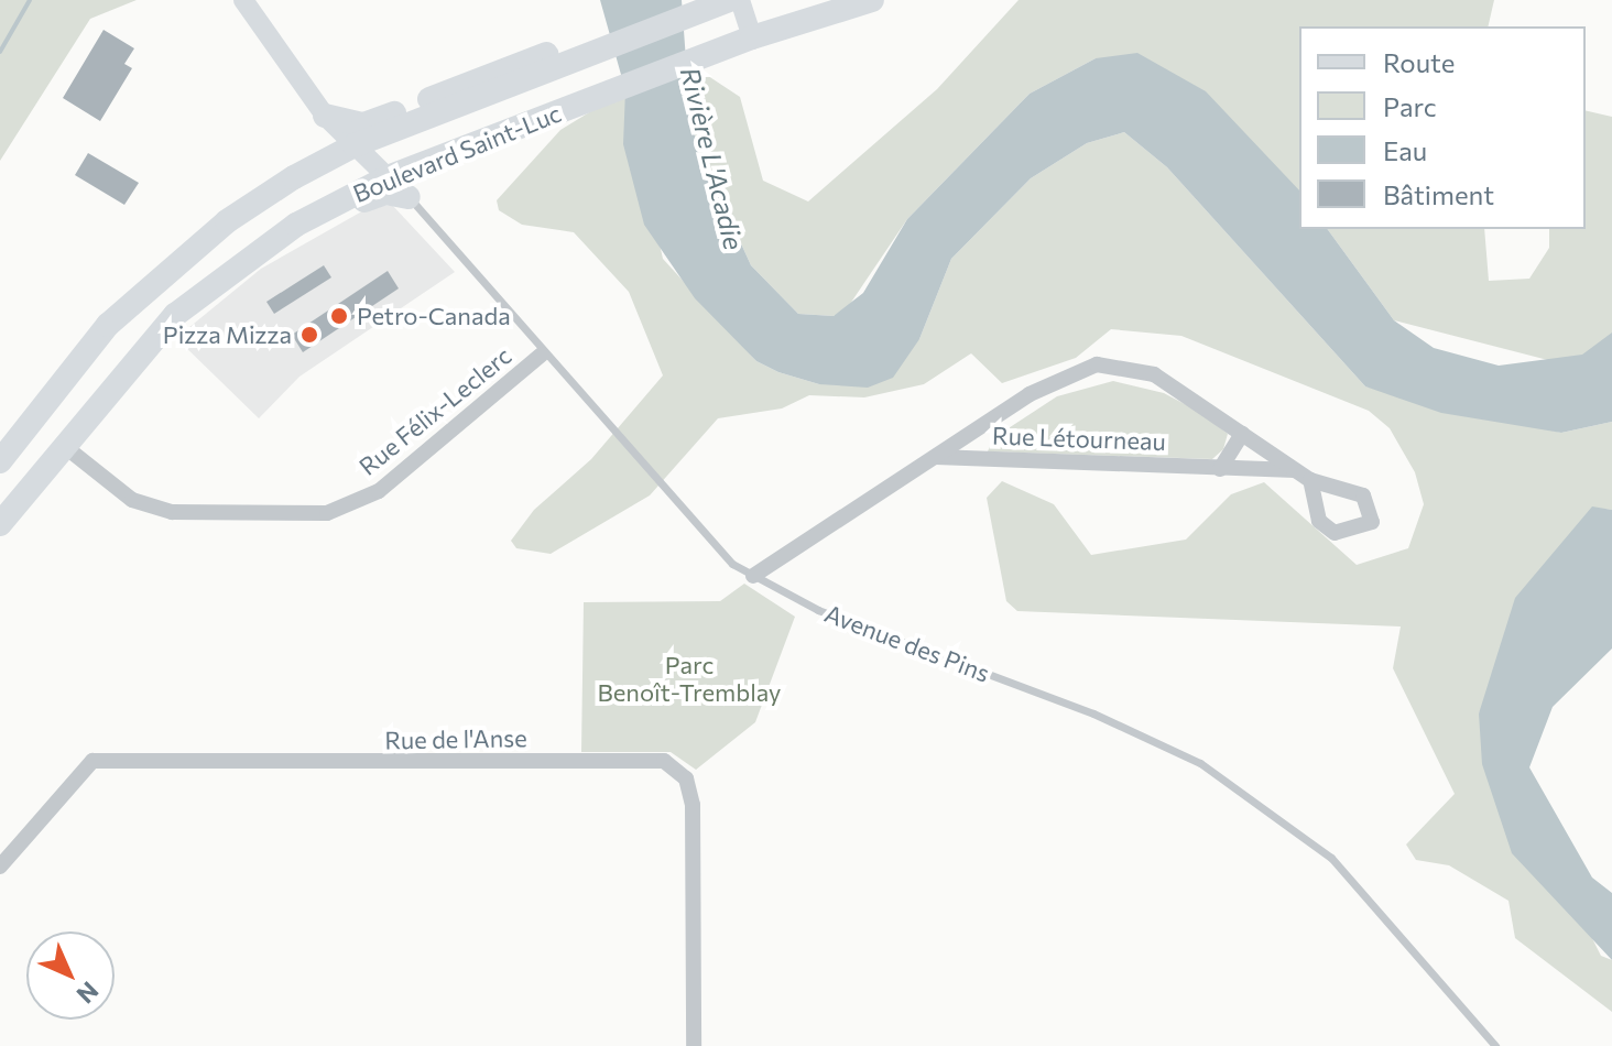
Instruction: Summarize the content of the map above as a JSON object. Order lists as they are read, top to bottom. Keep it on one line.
{"streets":{"main road":["Boulevard Saint-Luc"],"street":["Rue Félix-Leclerc","Rue Létourneau","Rue de l'Anse"],"lane":["Avenue des Pins"]},"crossings":[["Boulevard Saint-Luc","Avenue des Pins"],["Rue Félix-Leclerc","Avenue des Pins"],["Rue Létourneau","Avenue des Pins"]],"water":["Rivière L'Acadie"],"parks":["Parc Benoît-Tremblay"],"places":["Petro-Canada","Pizza Mizza"],"legend":["Route","Parc","Eau","Bâtiment"],"north":"bottom right"}
